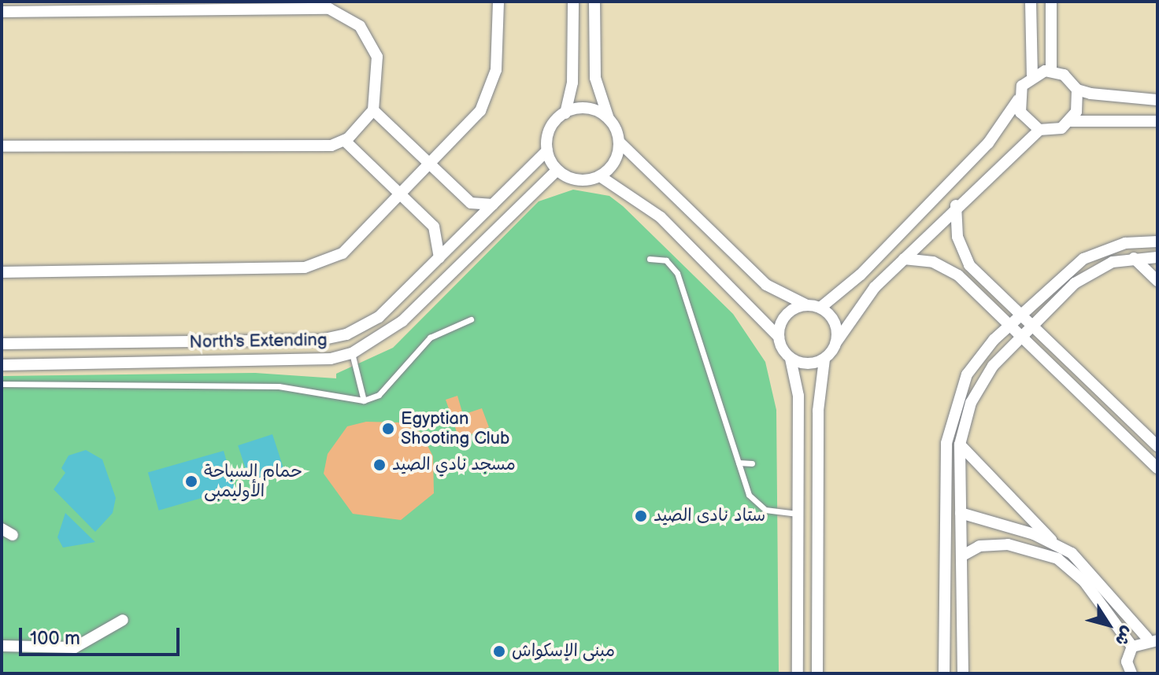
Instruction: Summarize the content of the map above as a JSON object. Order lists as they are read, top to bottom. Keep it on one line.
{"streets":{"street":["North's Extending"]},"places":["Egyptian Shooting Club","مسجد نادي الصيد","حمام السباحة الأوليمبى","ستاد نادى الصيد","مبنى الإسكواش"],"scale_bar":"100 m","north":"bottom right"}
